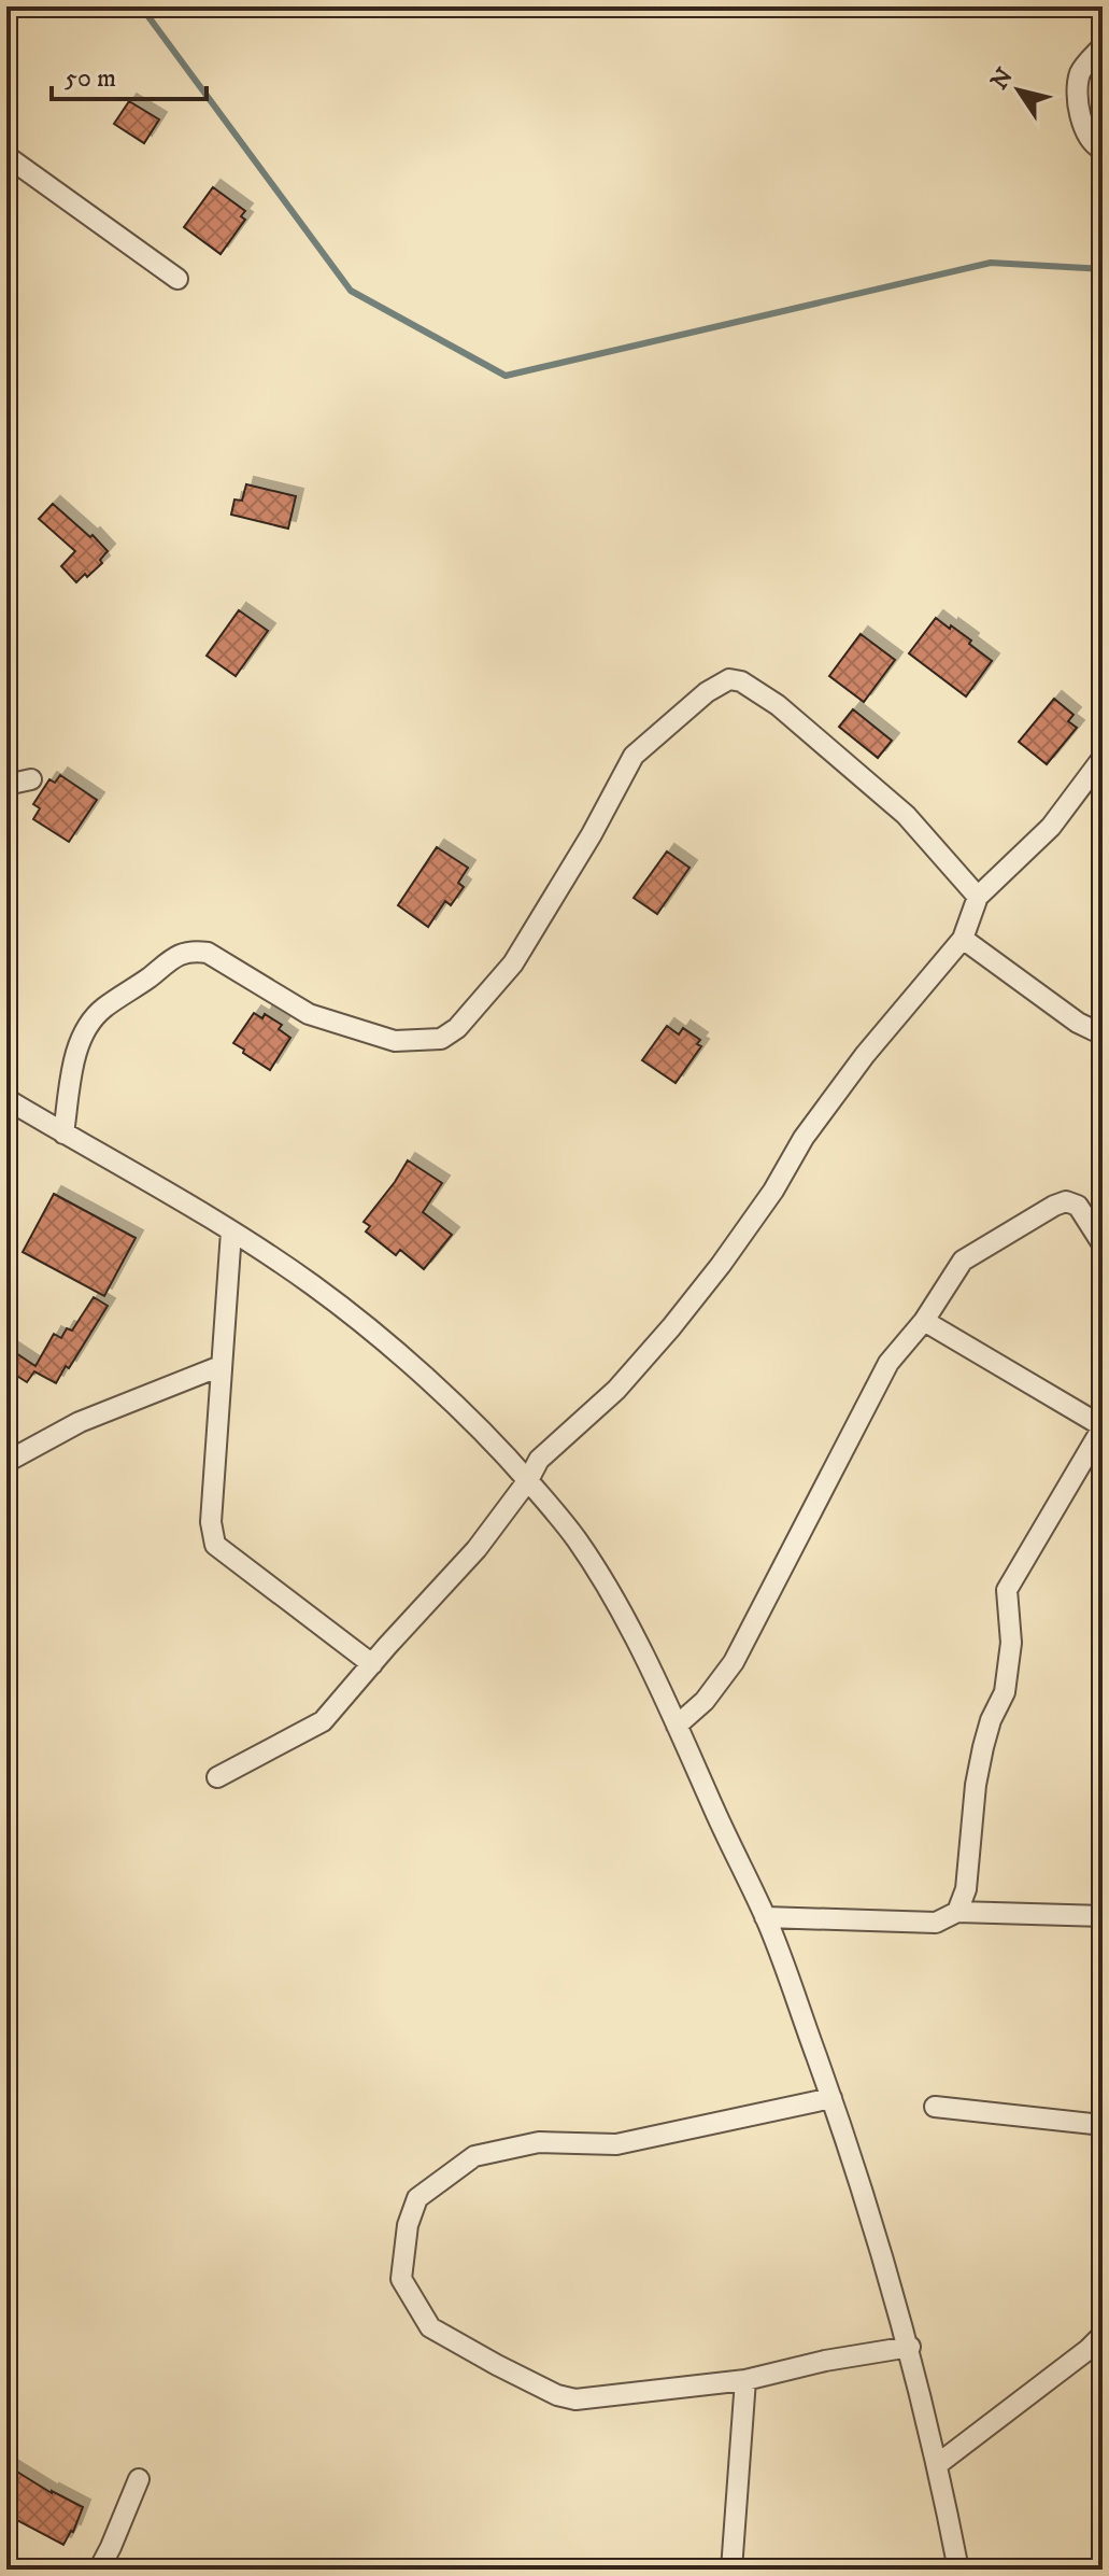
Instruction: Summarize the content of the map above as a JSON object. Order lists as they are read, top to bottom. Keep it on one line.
{"scale_bar":"50 m","north":"top left"}
